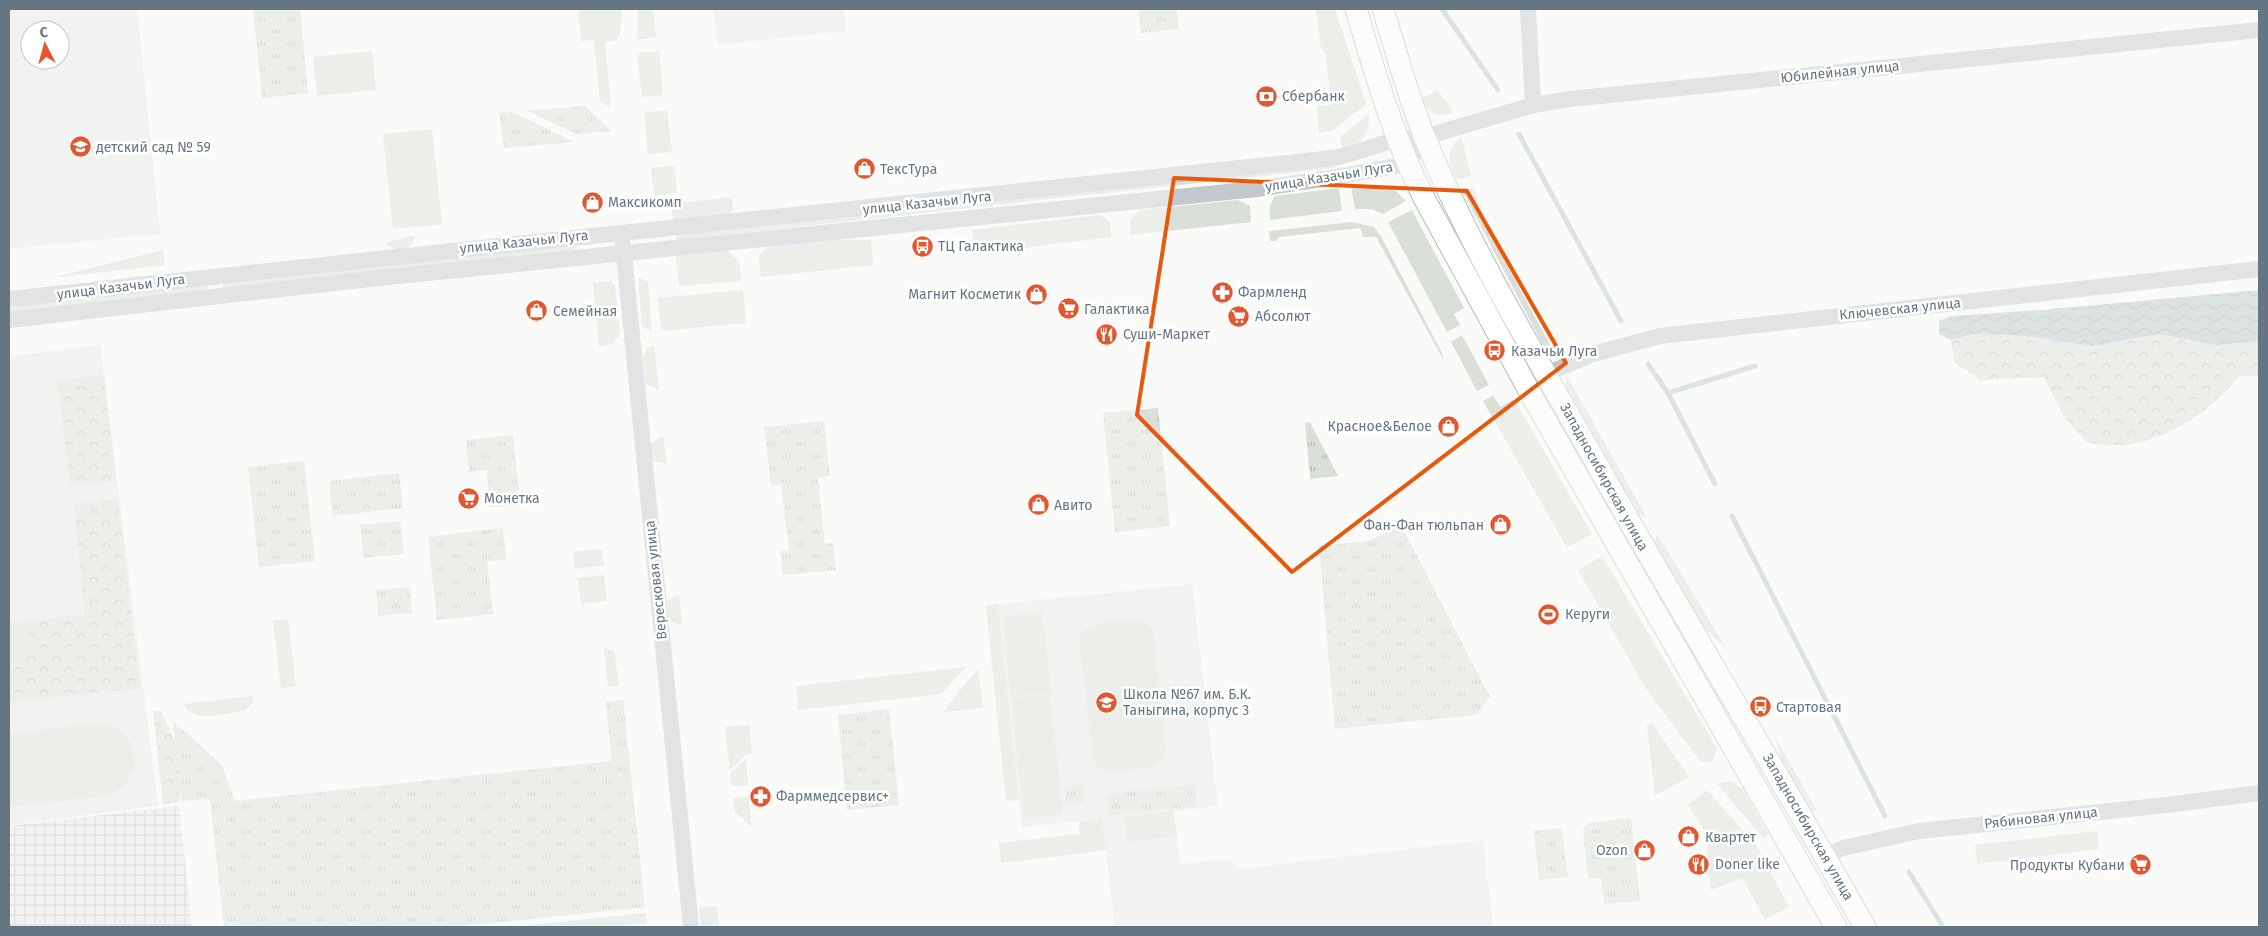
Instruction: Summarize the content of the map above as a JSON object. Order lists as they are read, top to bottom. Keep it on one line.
{"streets":{"main road":["Западносибирская улица"],"street":["Юбилейная улица","улица Казачьи Луга","Ключевская улица","Вересковая улица","Рябиновая улица"]},"crossings":[["Юбилейная улица","улица Казачьи Луга"],["Юбилейная улица","Западносибирская улица"],["улица Казачьи Луга","Западносибирская улица"],["улица Казачьи Луга","Вересковая улица"],["Ключевская улица","Западносибирская улица"],["Западносибирская улица","Рябиновая улица"]],"places":{"bank":["Сбербанк"],"school or university":["детский сад № 59","Школа №67 им. Б.К. Таныгина, корпус 3"],"shop":["ТексТура","Максикомп","Магнит Косметик","Семейная","Красное&Белое","Авито","Фан-Фан тюльпан","Квартет","Ozon"],"bus stop":["ТЦ Галактика","Казачьи Луга","Стартовая"],"pharmacy":["Фармленд","Фарммедсервис+"],"supermarket":["Галактика","Абсолют","Монетка","Продукты Кубани"],"restaurant":["Суши-Маркет","Doner like"],"sports":["Керуги"]},"north":"top"}
